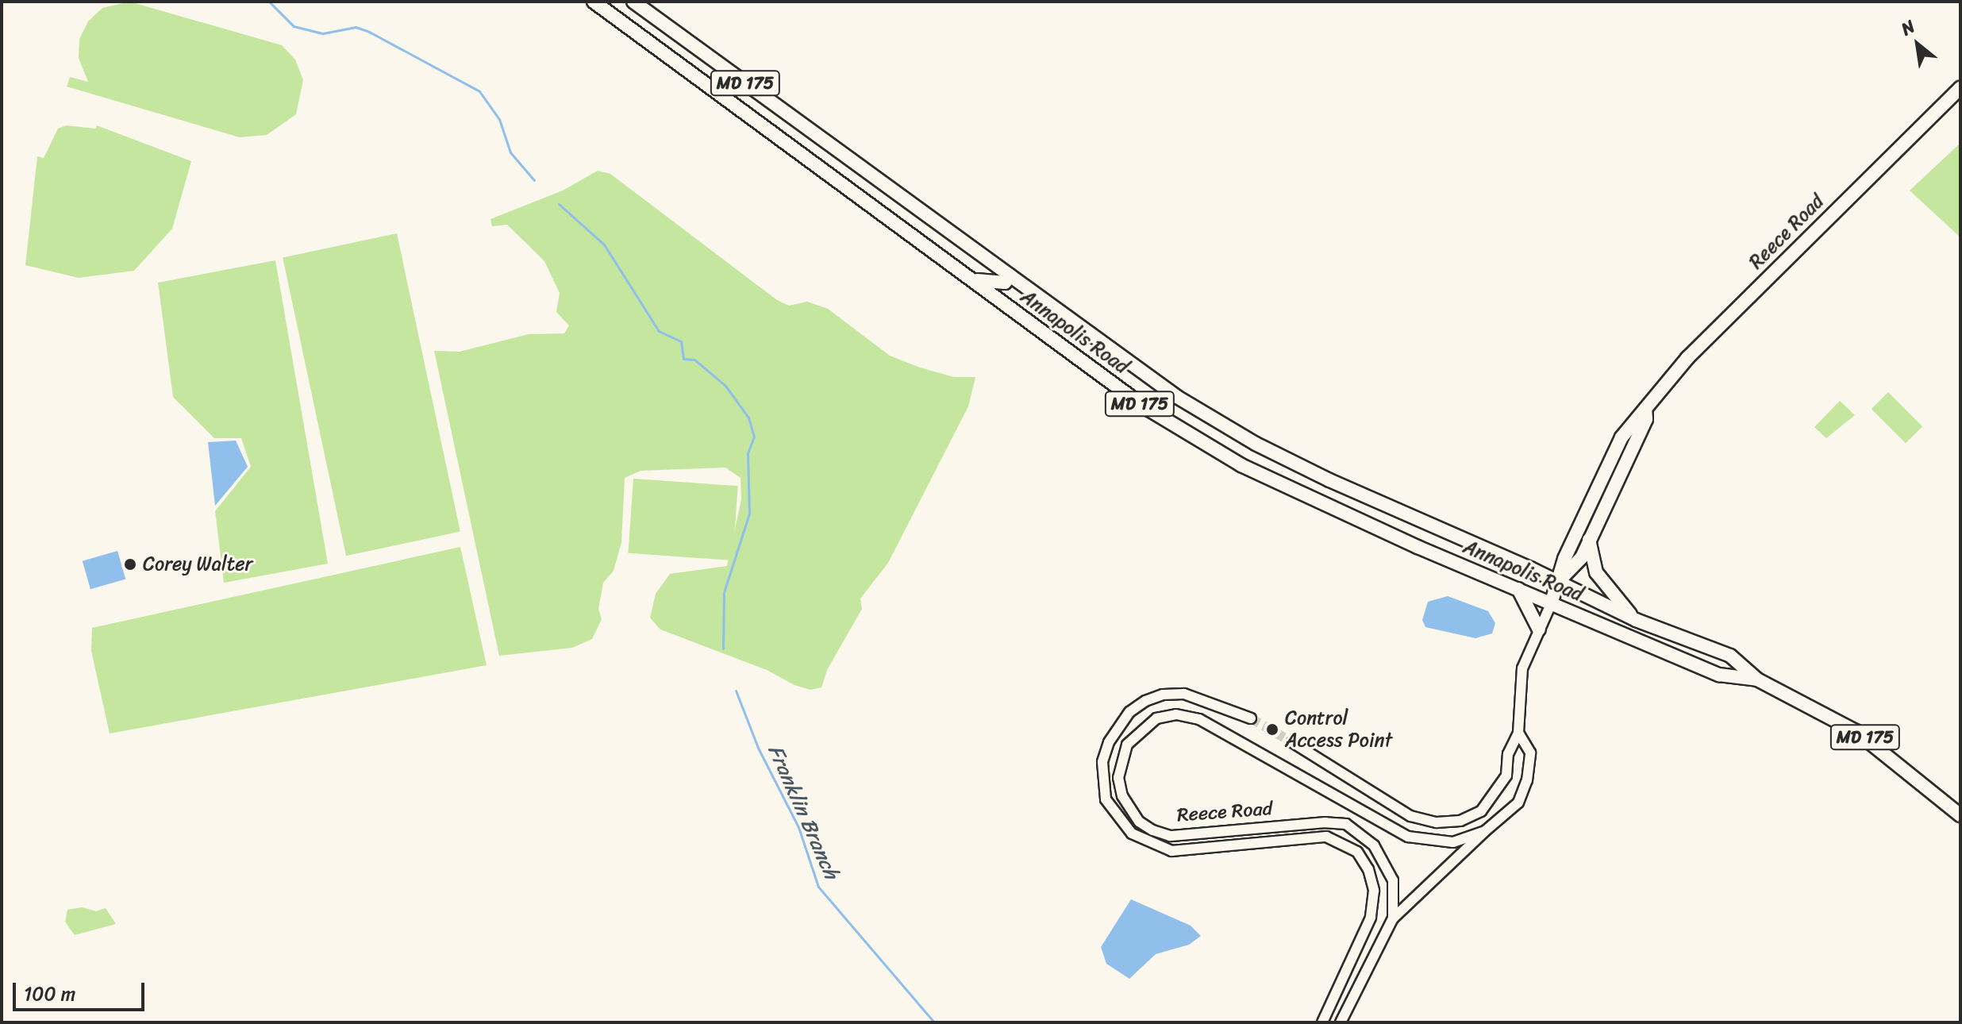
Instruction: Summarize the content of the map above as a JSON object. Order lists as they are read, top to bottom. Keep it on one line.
{"streets":{"main road":["MD 175","Reece Road","Annapolis Road"]},"crossings":[["Reece Road","Annapolis Road"]],"water":["Franklin Branch"],"places":["Corey Walter","Control Access Point"],"scale_bar":"100 m","north":"top left"}
